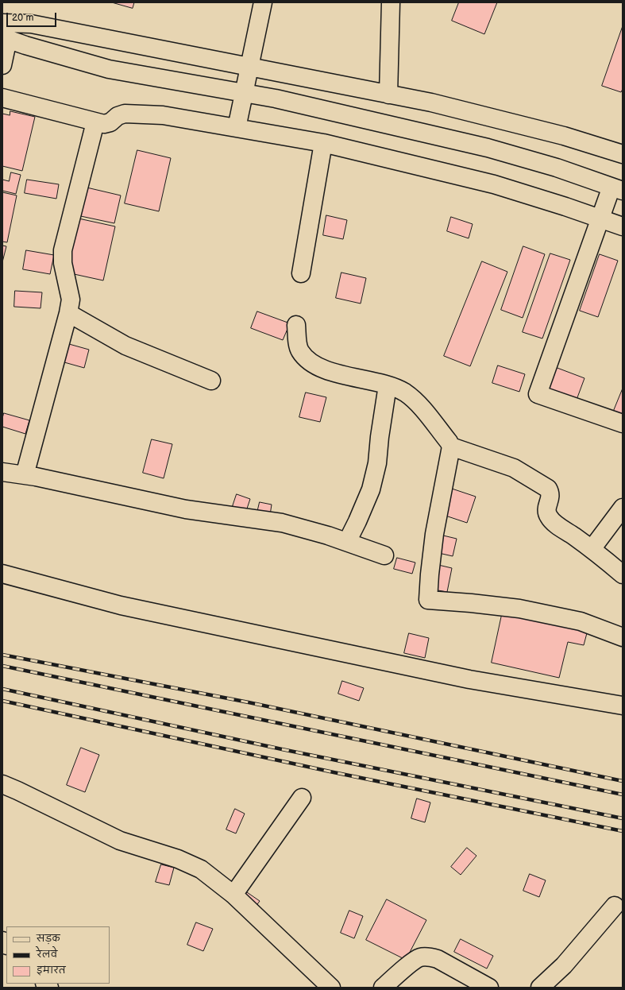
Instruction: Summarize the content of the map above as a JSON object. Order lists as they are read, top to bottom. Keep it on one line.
{"legend":["सड़क","रेलवे","इमारत"],"scale_bar":"20 m"}
